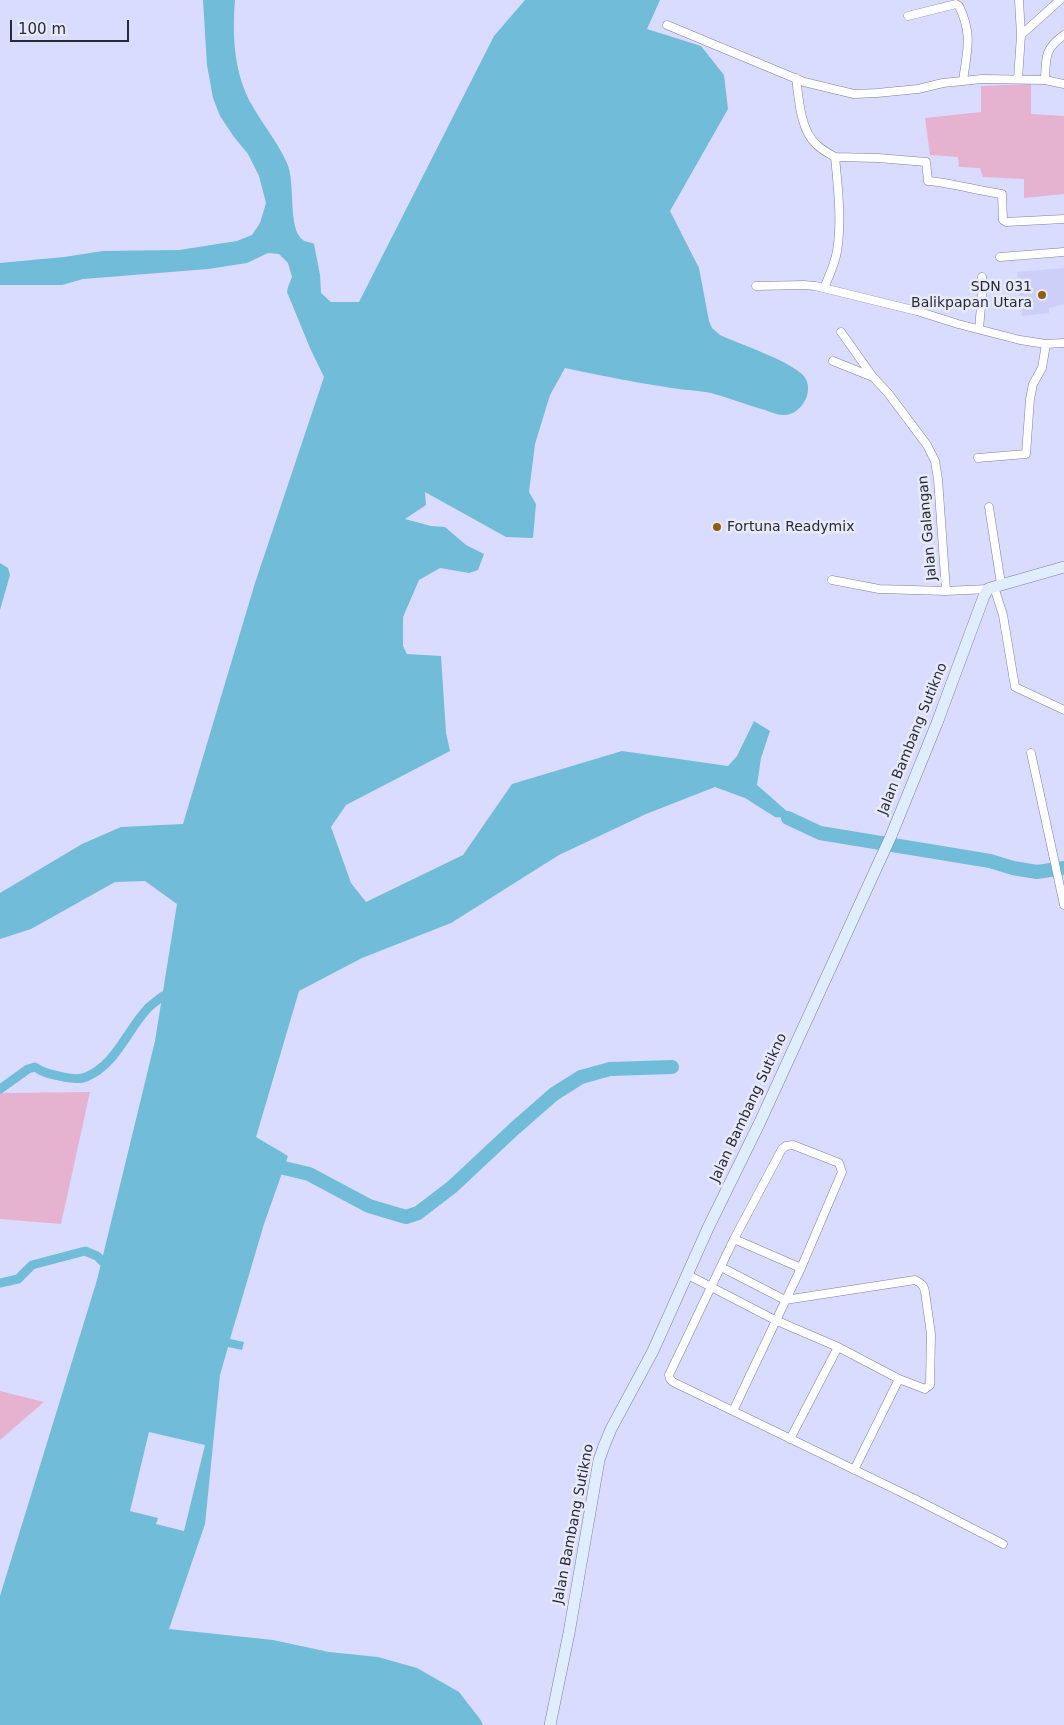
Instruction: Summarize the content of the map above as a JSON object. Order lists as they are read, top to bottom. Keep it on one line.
{"streets":{"street":["Jalan Galangan","Jalan Bambang Sutikno"]},"places":["SDN 031 Balikpapan Utara","Fortuna Readymix"],"scale_bar":"100 m"}
